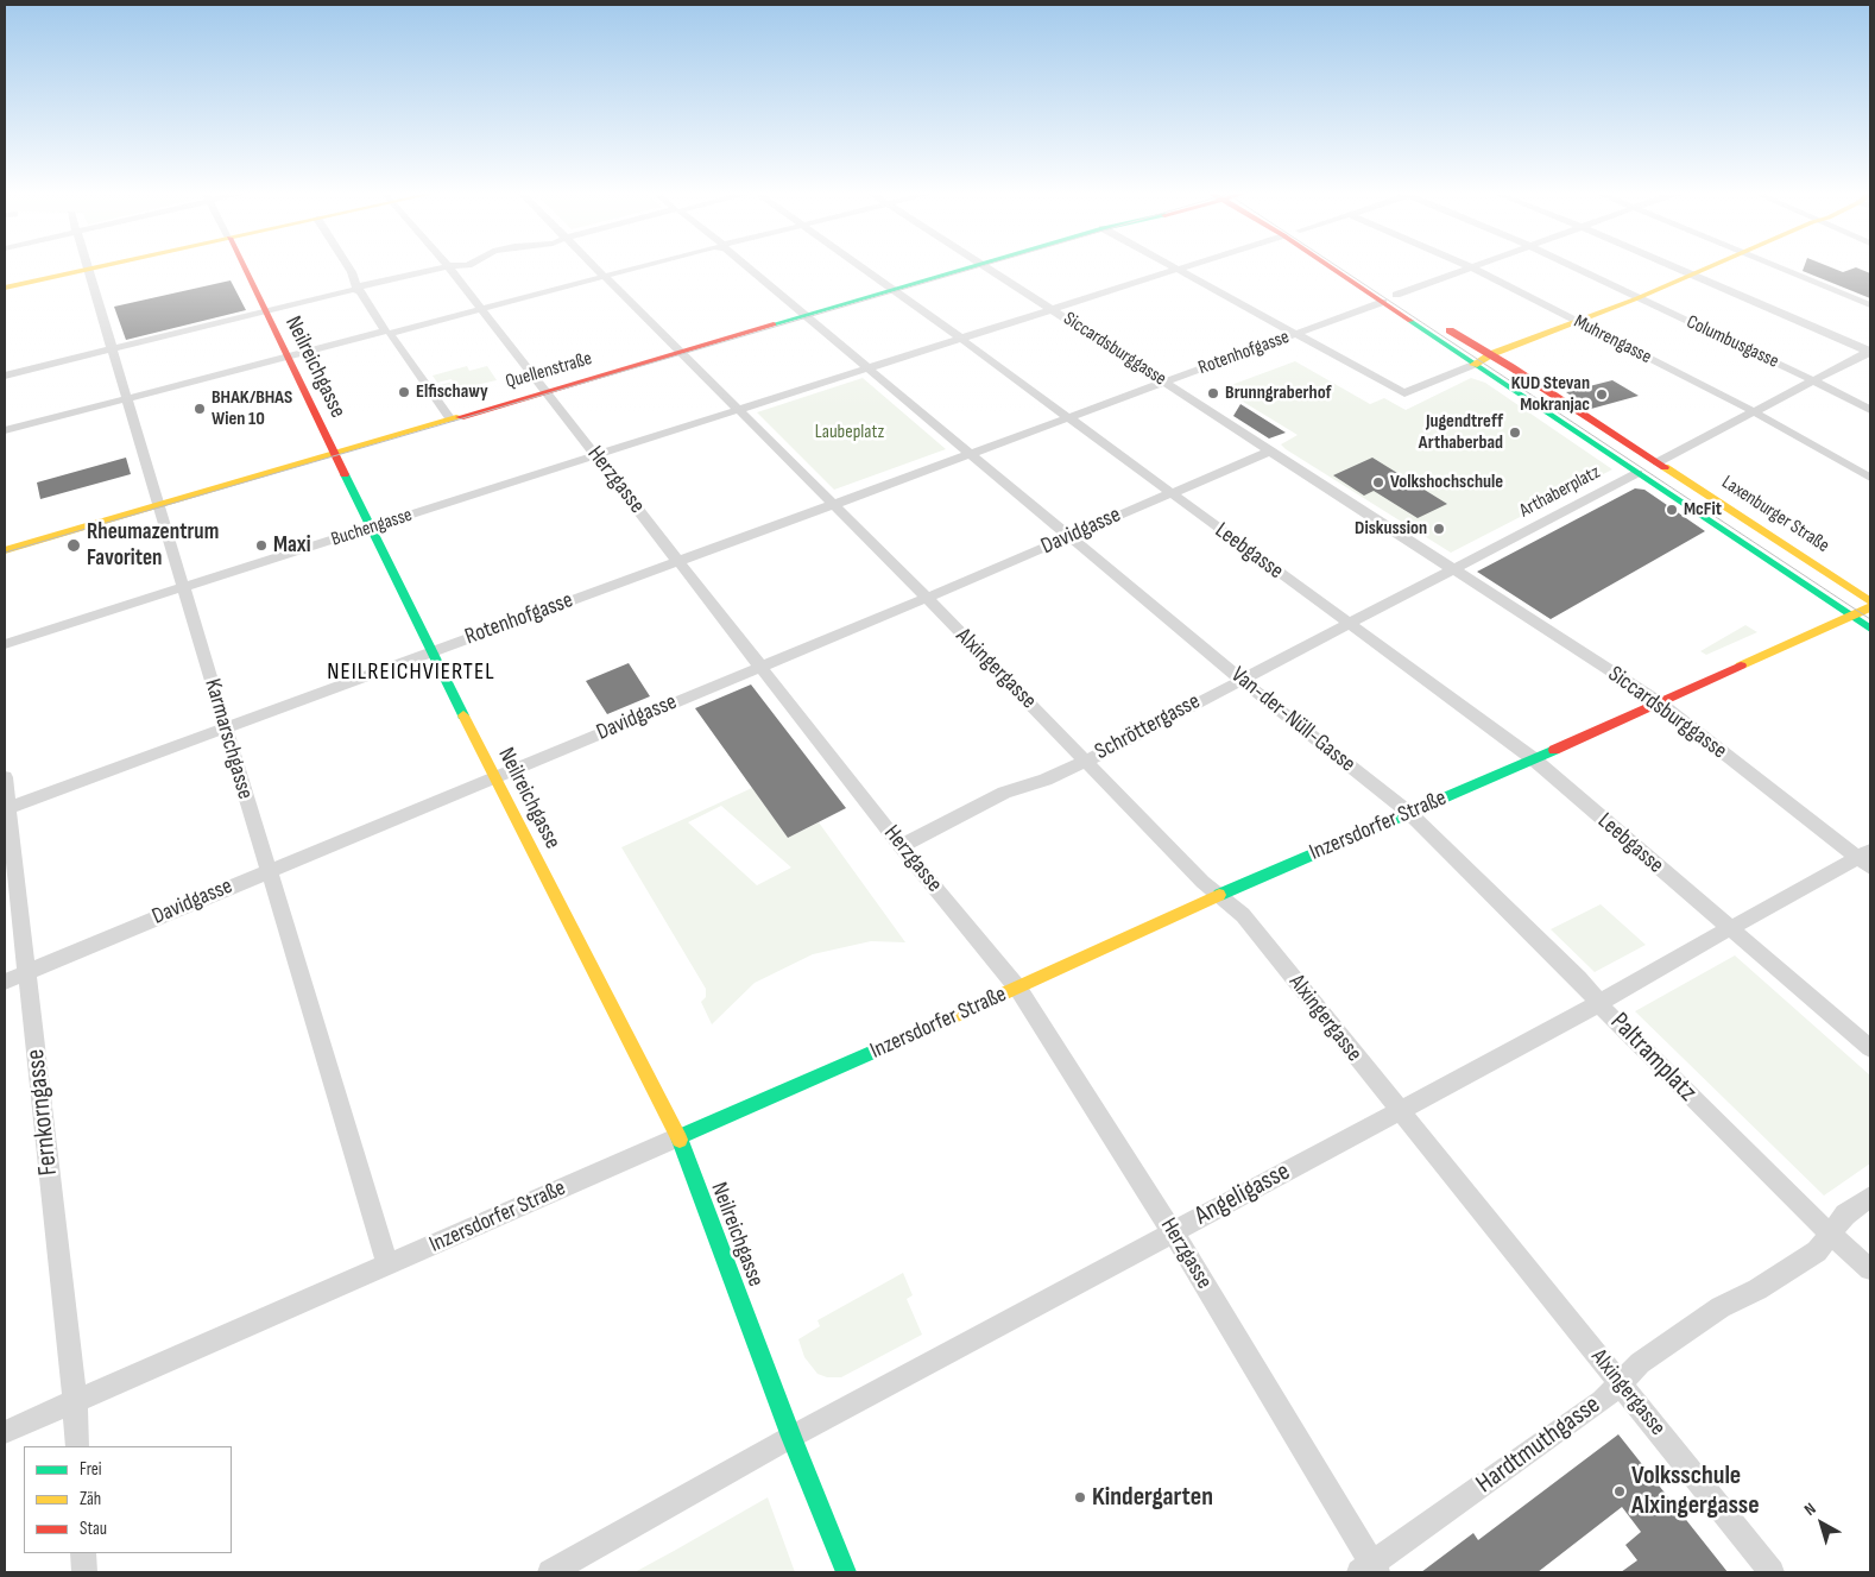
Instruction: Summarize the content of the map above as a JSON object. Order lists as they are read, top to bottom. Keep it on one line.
{"streets":{"street":["Muhrengasse","Columbusgasse","Siccardsburggasse","Rotenhofgasse","Neilreichgasse","Quellenstraße","Herzgasse","Arthaberplatz","Laxenburger Straße","Buchengasse","Davidgasse","Leebgasse","Alxingergasse","Van-der-Nüll-Gasse","Schröttergasse","Karmarschgasse","Inzersdorfer Straße","Paltramplatz","Fernkorngasse","Angeligasse","Hardtmuthgasse"]},"crossings":[["Siccardsburggasse","Rotenhofgasse"],["Siccardsburggasse","Arthaberplatz"],["Siccardsburggasse","Davidgasse"],["Siccardsburggasse","Schröttergasse"],["Siccardsburggasse","Inzersdorfer Straße"],["Rotenhofgasse","Neilreichgasse"],["Rotenhofgasse","Herzgasse"],["Rotenhofgasse","Leebgasse"],["Rotenhofgasse","Alxingergasse"],["Rotenhofgasse","Van-der-Nüll-Gasse"],["Rotenhofgasse","Karmarschgasse"],["Rotenhofgasse","Fernkorngasse"],["Neilreichgasse","Quellenstraße"],["Neilreichgasse","Buchengasse"],["Neilreichgasse","Davidgasse"],["Neilreichgasse","Inzersdorfer Straße"],["Neilreichgasse","Angeligasse"],["Quellenstraße","Herzgasse"],["Quellenstraße","Leebgasse"],["Quellenstraße","Karmarschgasse"],["Herzgasse","Buchengasse"],["Herzgasse","Davidgasse"],["Herzgasse","Schröttergasse"],["Herzgasse","Inzersdorfer Straße"],["Herzgasse","Angeligasse"],["Herzgasse","Hardtmuthgasse"],["Arthaberplatz","Laxenburger Straße"],["Arthaberplatz","Schröttergasse"],["Laxenburger Straße","Inzersdorfer Straße"],["Buchengasse","Karmarschgasse"],["Davidgasse","Leebgasse"],["Davidgasse","Alxingergasse"],["Davidgasse","Van-der-Nüll-Gasse"],["Davidgasse","Karmarschgasse"],["Davidgasse","Fernkorngasse"],["Leebgasse","Schröttergasse"],["Leebgasse","Inzersdorfer Straße"],["Leebgasse","Paltramplatz"],["Alxingergasse","Schröttergasse"],["Alxingergasse","Inzersdorfer Straße"],["Alxingergasse","Angeligasse"],["Alxingergasse","Hardtmuthgasse"],["Van-der-Nüll-Gasse","Schröttergasse"],["Van-der-Nüll-Gasse","Inzersdorfer Straße"],["Van-der-Nüll-Gasse","Paltramplatz"],["Van-der-Nüll-Gasse","Angeligasse"],["Karmarschgasse","Inzersdorfer Straße"],["Inzersdorfer Straße","Fernkorngasse"],["Paltramplatz","Angeligasse"],["Paltramplatz","Hardtmuthgasse"]],"districts":["NEILREICHVIERTEL"],"parks":["Laubeplatz"],"places":["Elfischawy","Brunngraberhof","KUD Stevan Mokranjac","BHAK/BHAS Wien 10","Jugendtreff Arthaberbad","Volkshochschule","McFit","Diskussion","Rheumazentrum Favoriten","Maxi","Volksschule Alxingergasse","Kindergarten"],"legend":["Frei","Zäh","Stau"],"north":"top left"}
